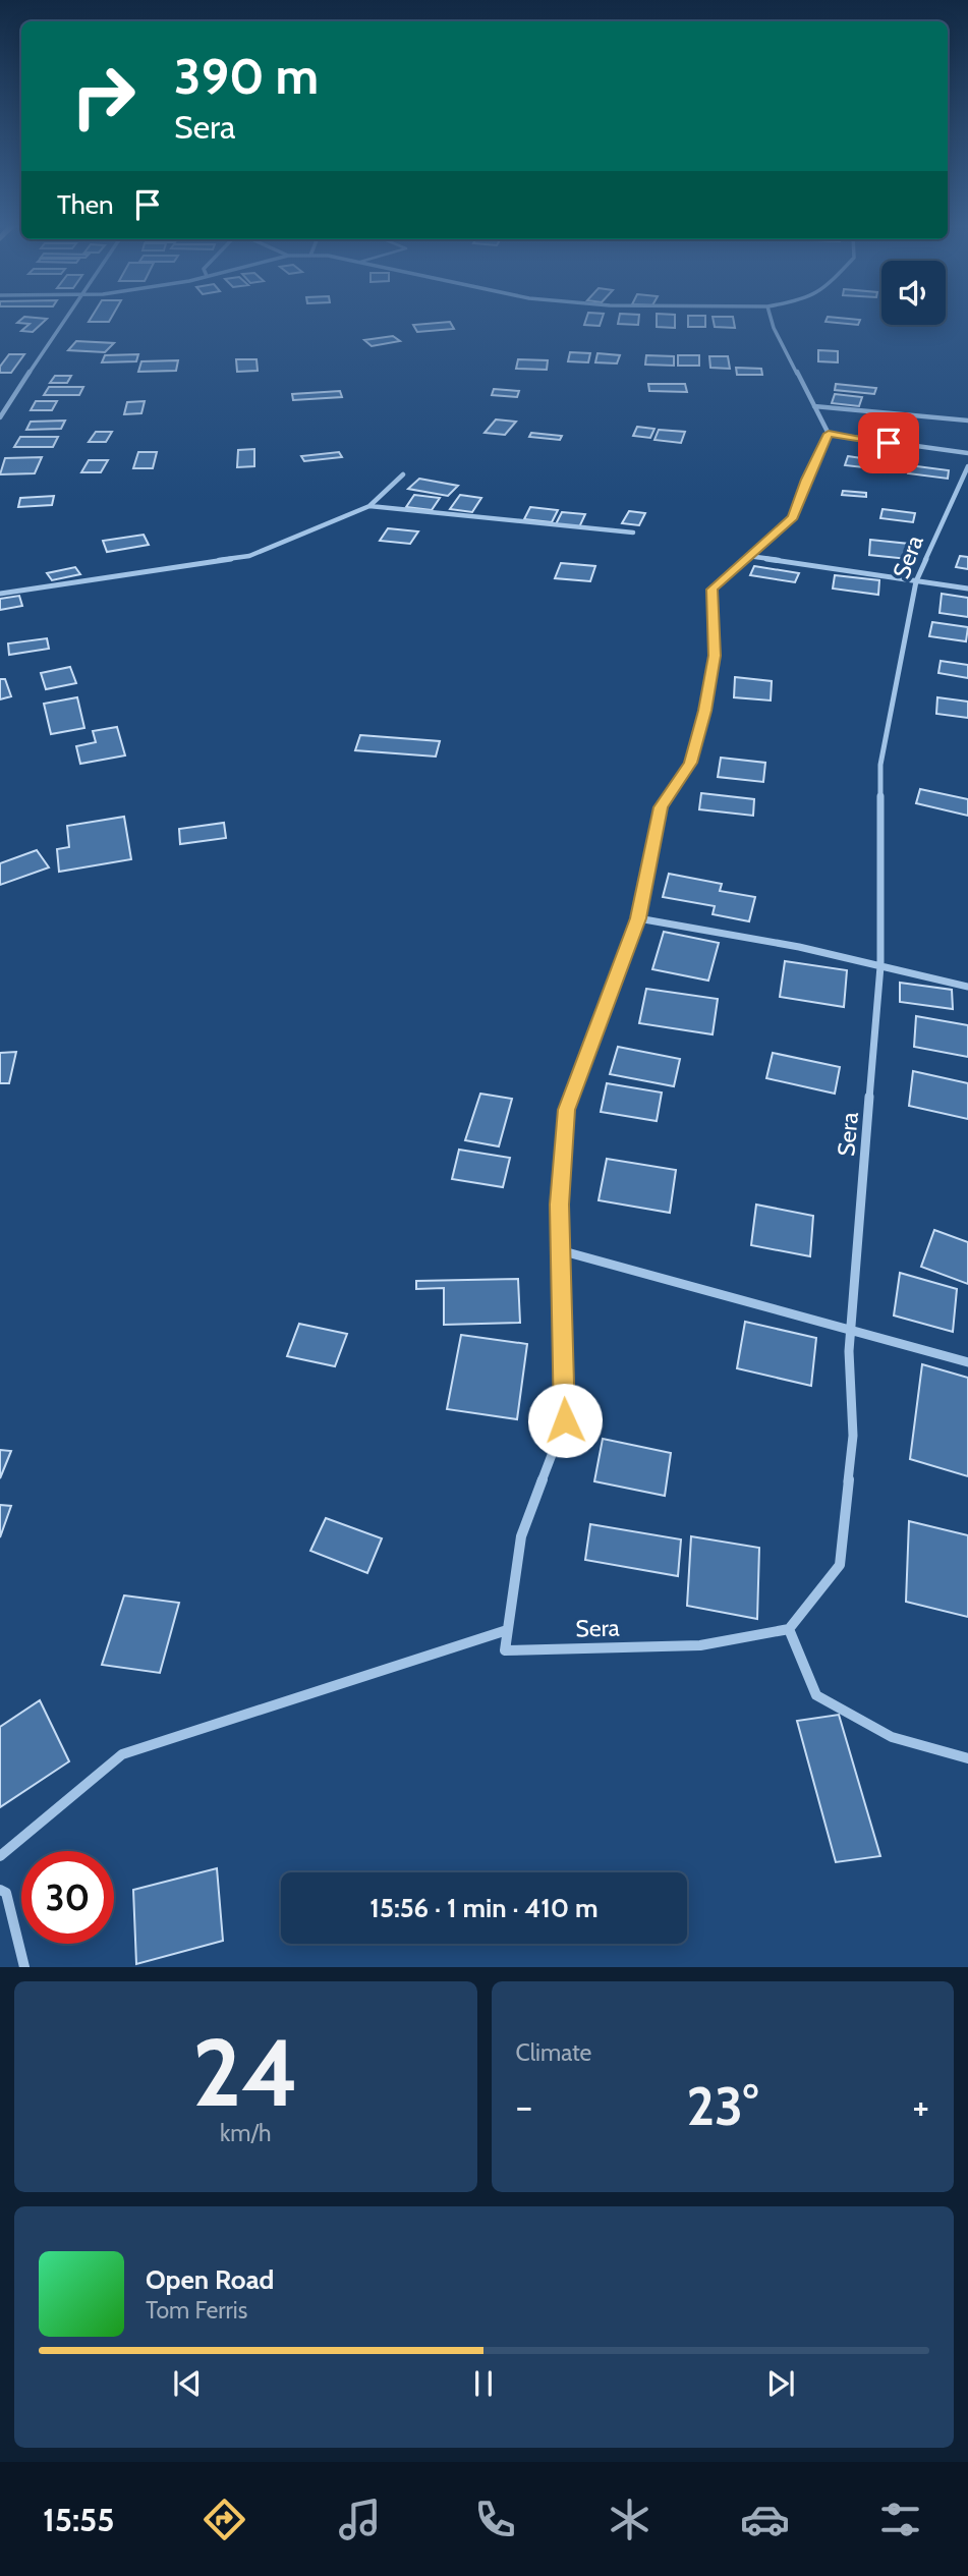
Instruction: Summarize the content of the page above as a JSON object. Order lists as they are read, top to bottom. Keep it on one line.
{"streets":{"street":["Sera"]},"page":{"turn":["390 m","Sera"],"then":"Then","limit":"30","trip":"15:56 · 1 min · 410 m","tile":[["24","km/h"],"Climate"],"heat":["−","23°","+"],"song":["Open Road","Tom Ferris"],"tabs":"15:55"}}
